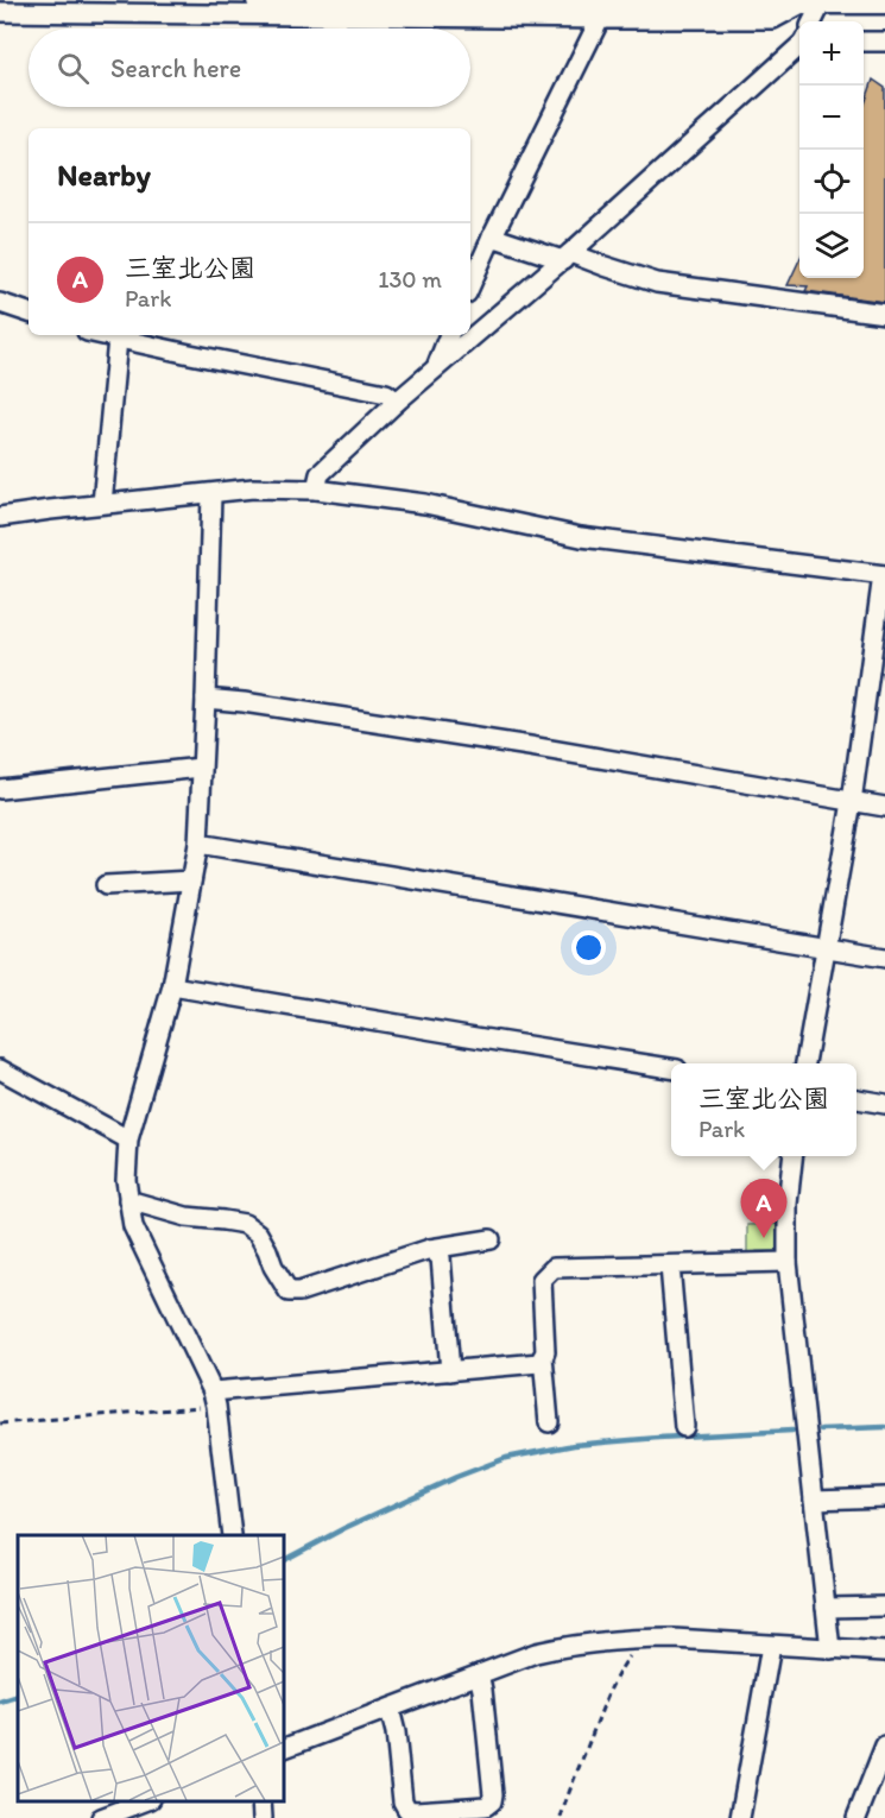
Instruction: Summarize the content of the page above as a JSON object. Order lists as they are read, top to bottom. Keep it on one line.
{"page":{"map_buttons":["+","−"],"search":"Search here","heading":"Nearby","list":[{"mark":"A","name":"三室北公園","note":"Park","value":"130 m"}],"popup":["三室北公園","Park"],"pins":"A"}}
